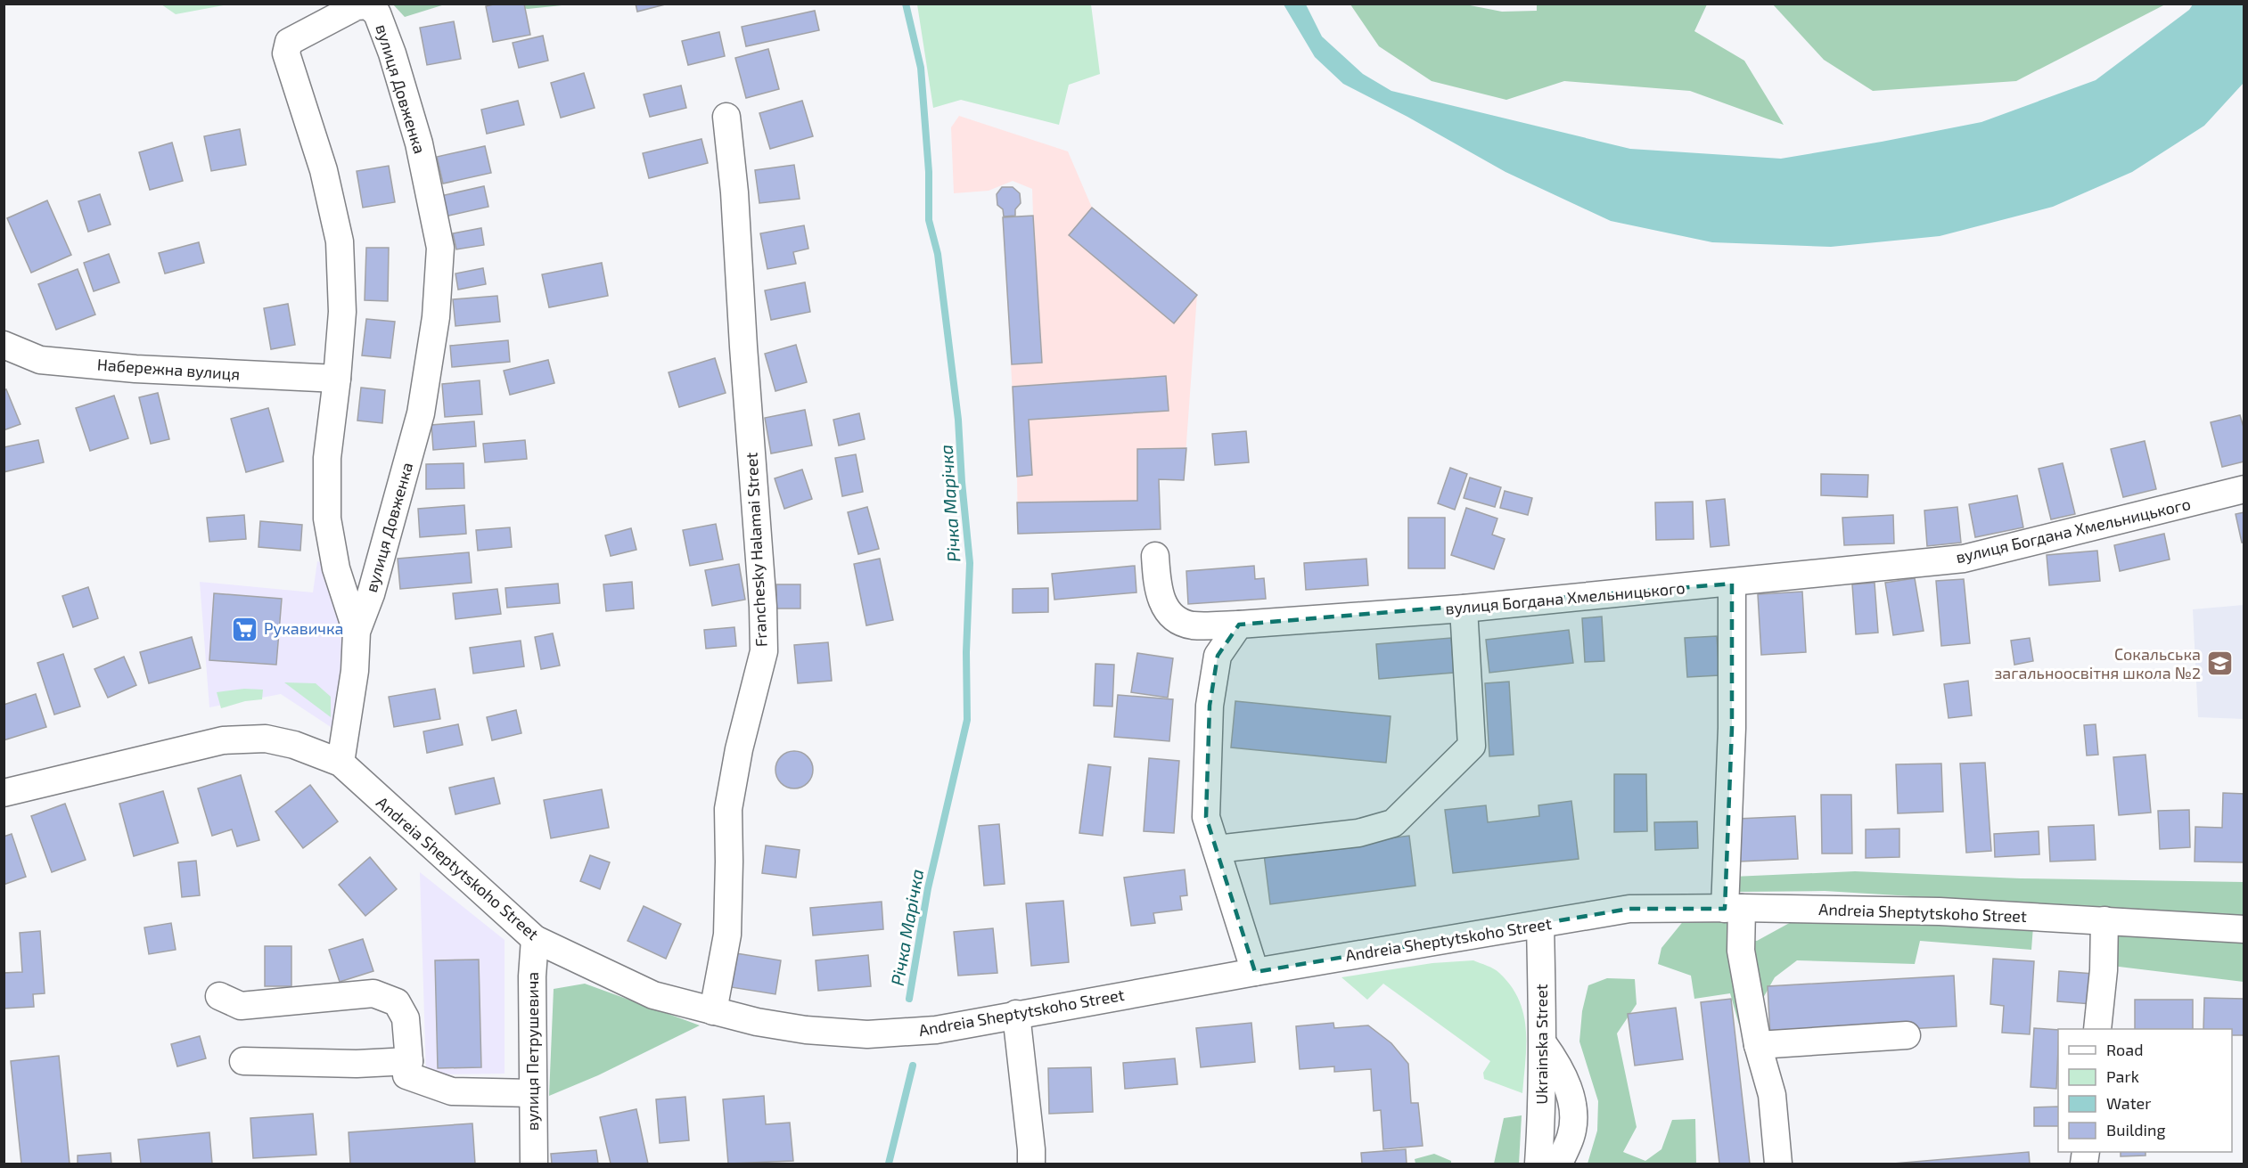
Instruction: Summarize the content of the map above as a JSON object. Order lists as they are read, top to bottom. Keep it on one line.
{"streets":{"street":["вулиця Довженка","Набережна вулиця","вулиця Богдана Хмельницького","Franchesky Halamai Street","Andreia Sheptytskoho Street","Ukrainska Street","вулиця Петрушевича"]},"crossings":[["вулиця Довженка","Набережна вулиця"],["вулиця Довженка","Andreia Sheptytskoho Street"],["Franchesky Halamai Street","Andreia Sheptytskoho Street"],["Andreia Sheptytskoho Street","Ukrainska Street"],["Andreia Sheptytskoho Street","вулиця Петрушевича"]],"water":["Річка Марічка"],"places":{"supermarket":["Рукавичка"],"school or university":["Сокальська загальноосвітня школа №2"]},"legend":["Road","Park","Water","Building"]}
